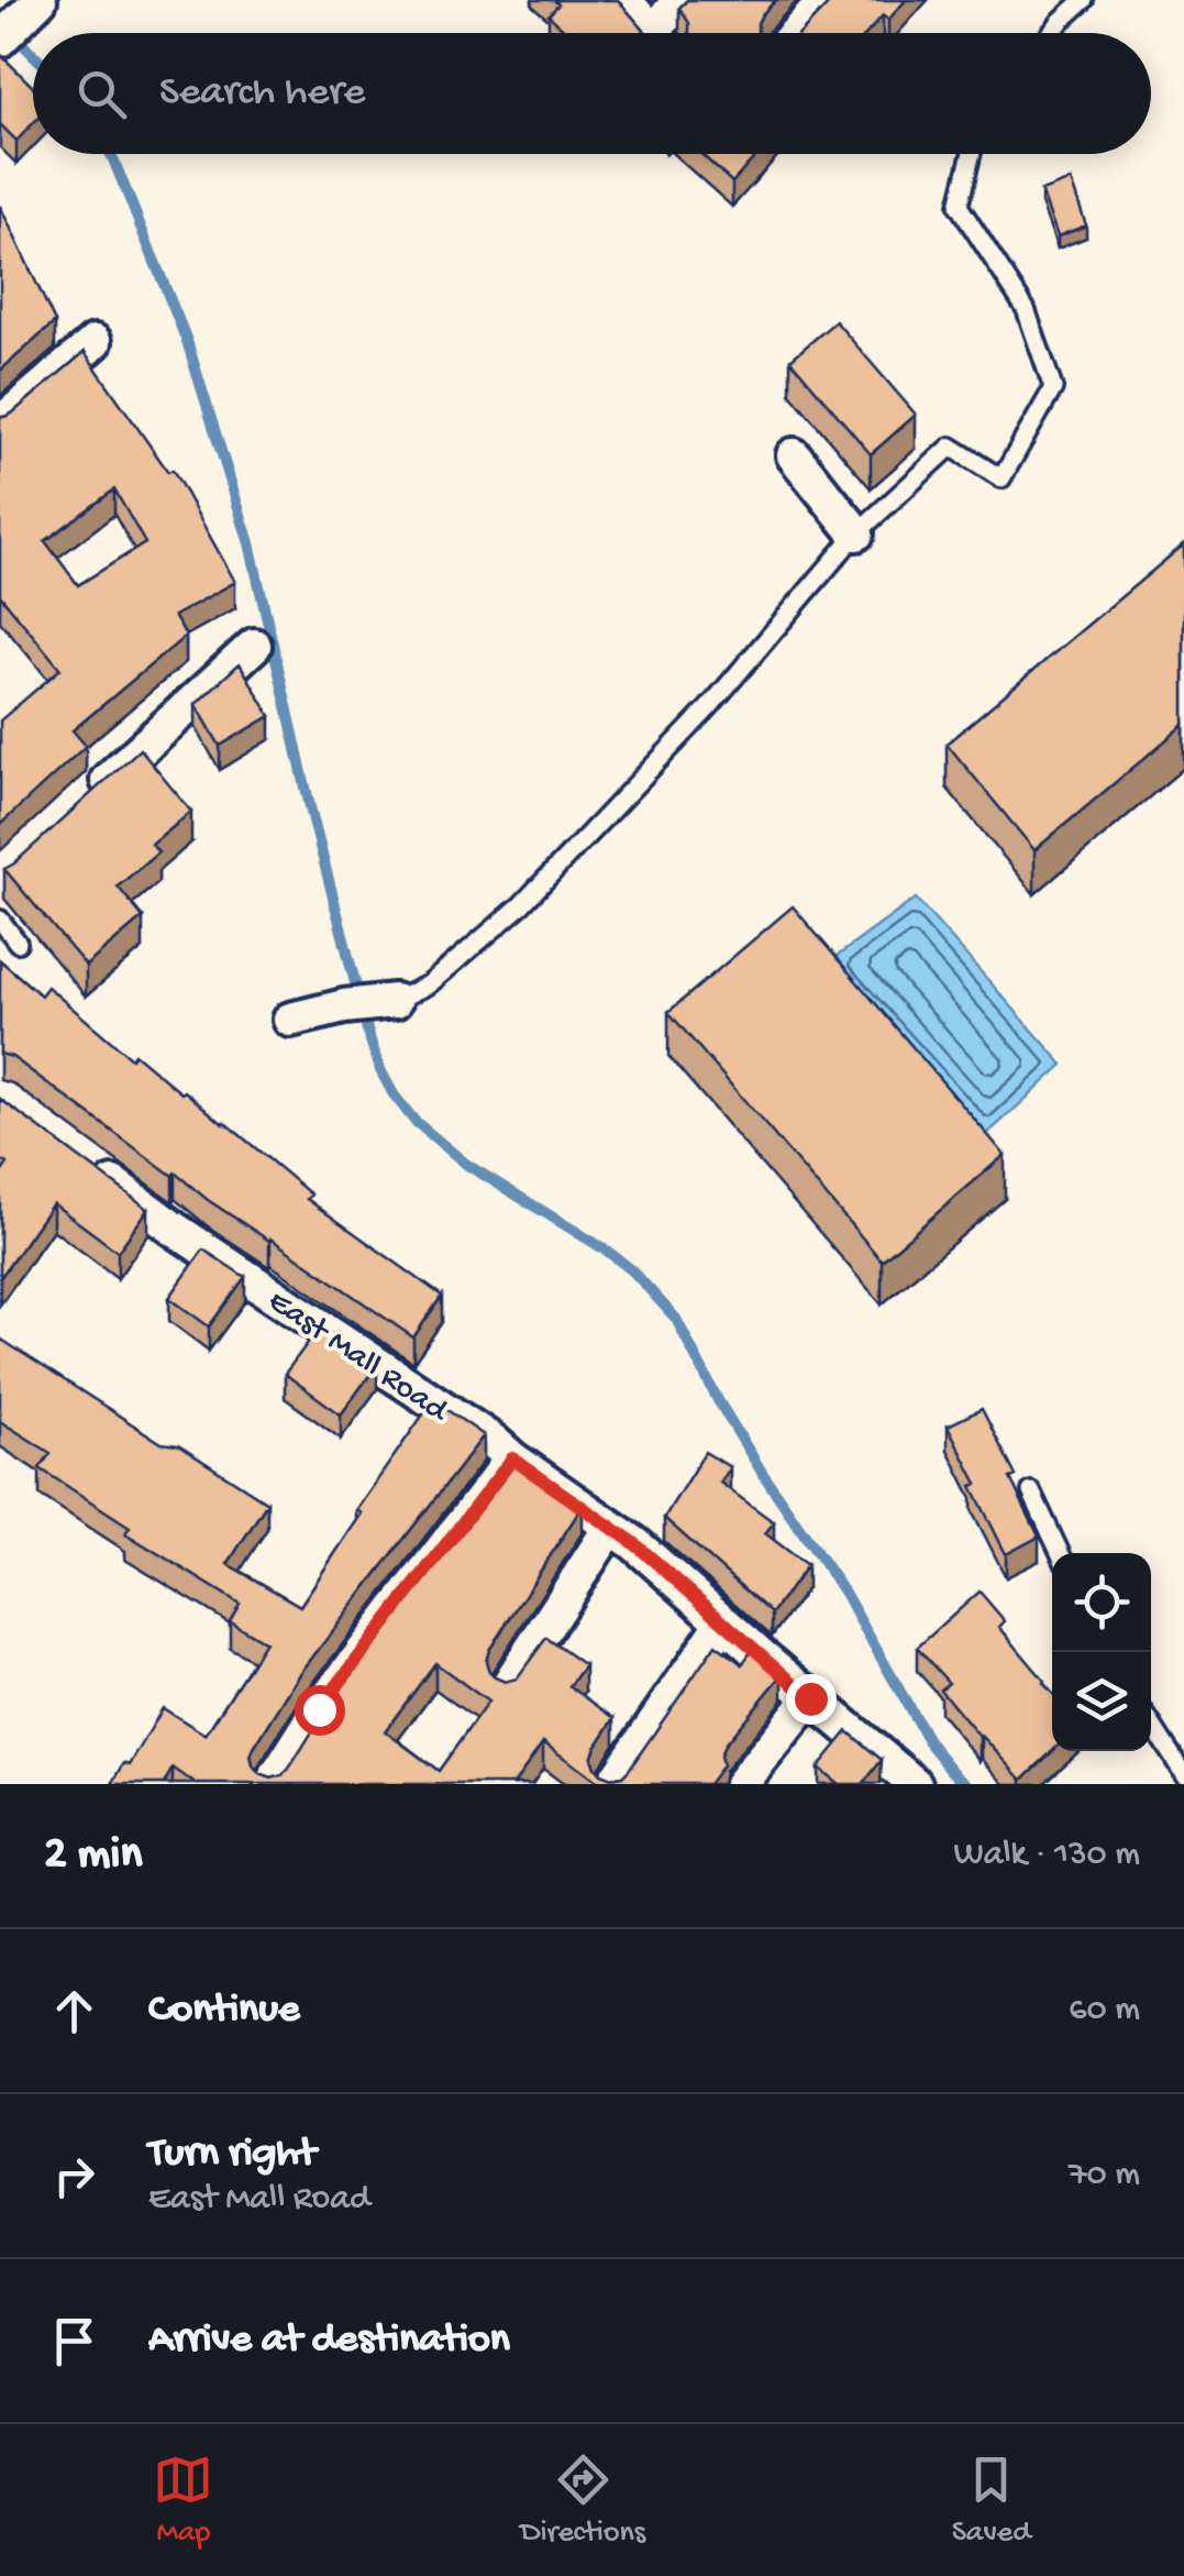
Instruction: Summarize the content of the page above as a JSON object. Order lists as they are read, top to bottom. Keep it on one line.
{"streets":{"street":["East Mall Road"]},"page":{"search":"Search here","heading":["2 min","Walk · 130 m"],"list":[["Continue","60 m"],["Turn right","East Mall Road","70 m"],"Arrive at destination"],"nav":["Map","Directions","Saved"]}}
